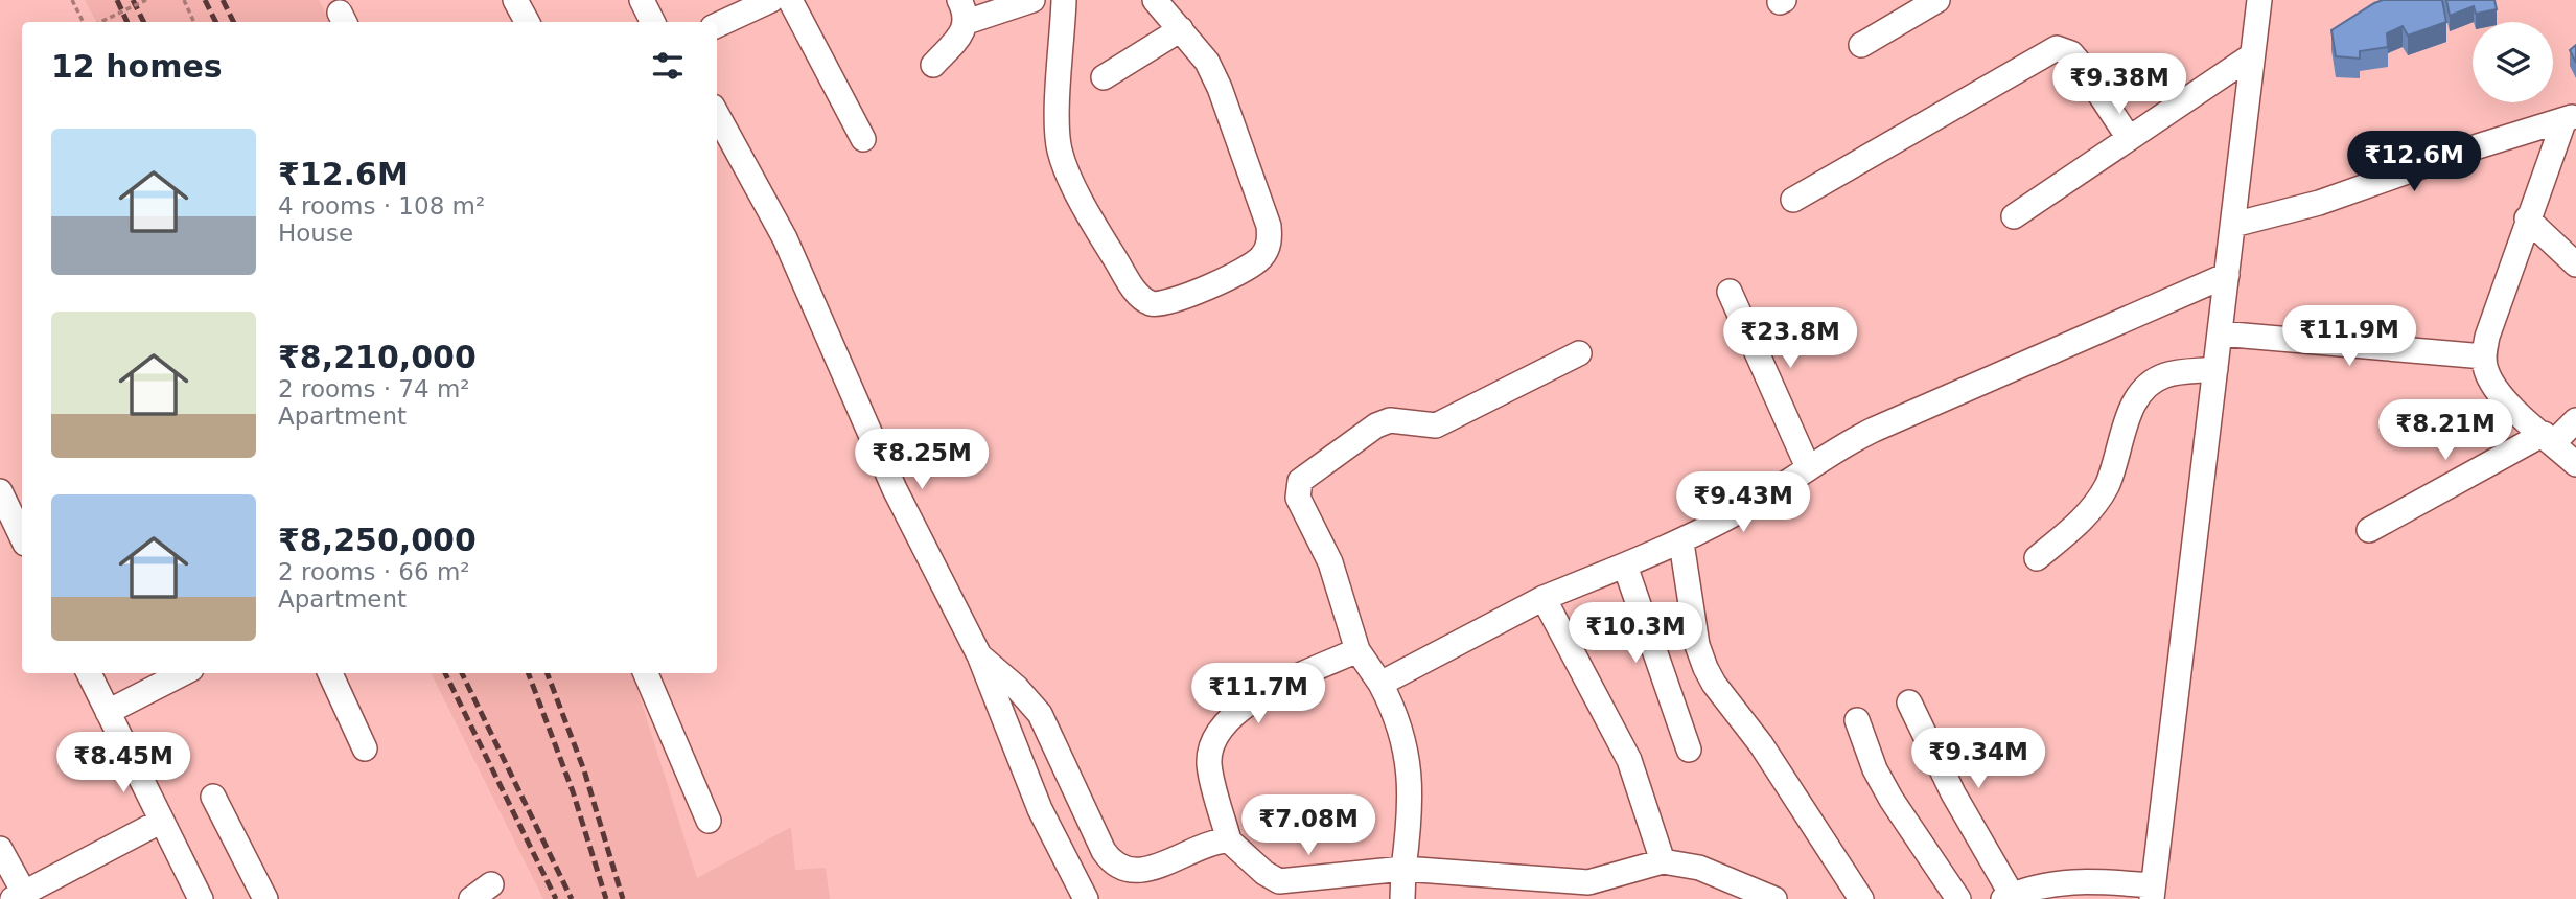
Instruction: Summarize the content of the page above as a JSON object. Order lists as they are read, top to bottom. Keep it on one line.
{"page":{"heading":"12 homes","price":["₹9.38M","₹12.6M","₹11.9M","₹23.8M","₹8.21M","₹8.25M","₹9.43M","₹10.3M","₹11.7M","₹9.34M","₹8.45M","₹7.08M"],"list":[{"name":"₹12.6M","note":"4 rooms · 108 m² · House"},{"name":"₹8,210,000","note":"2 rooms · 74 m² · Apartment"},{"name":"₹8,250,000","note":"2 rooms · 66 m² · Apartment"}]}}
